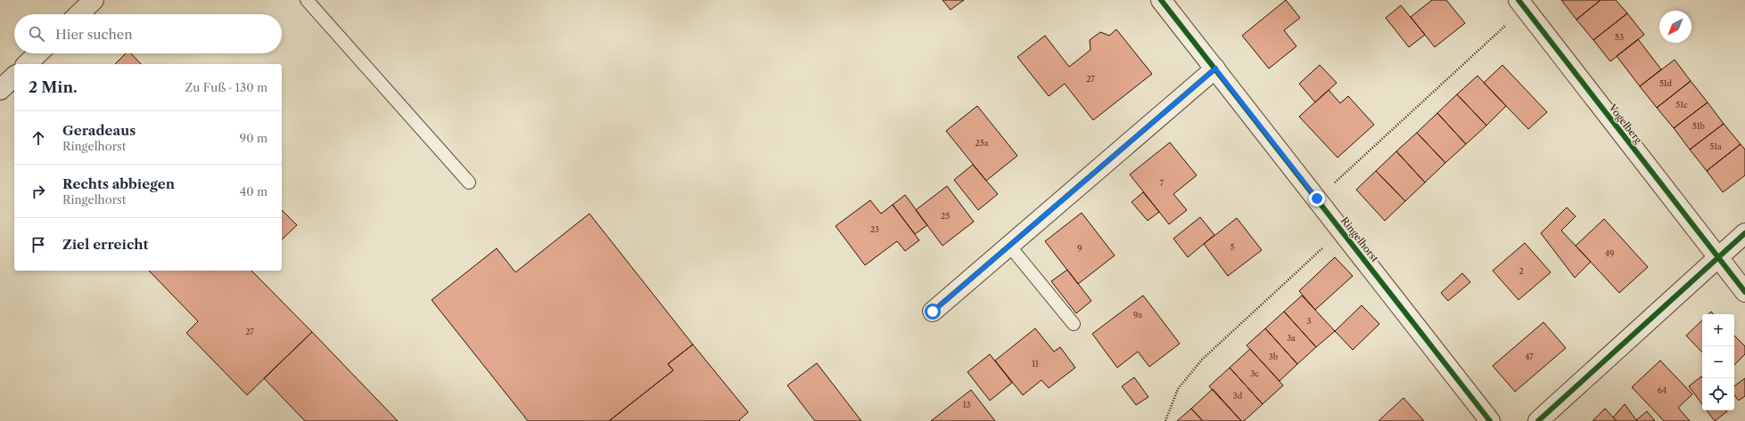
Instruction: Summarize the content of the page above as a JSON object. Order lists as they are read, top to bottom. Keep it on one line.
{"streets":{"street":["Vogelberg","Ringelhorst"]},"house_numbers":["53","27","51d","51c","51b","25a","51a","7","25","23","5","9","49","2","9a","3","27","3a","3b","47","11","3c","64","3d","13"],"north":"bottom left","page":{"search":"Hier suchen","heading":["2 Min.","Zu Fuß · 130 m"],"list":[["Geradeaus","Ringelhorst","90 m"],["Rechts abbiegen","Ringelhorst","40 m"],"Ziel erreicht"],"map_buttons":["+","−"]}}
